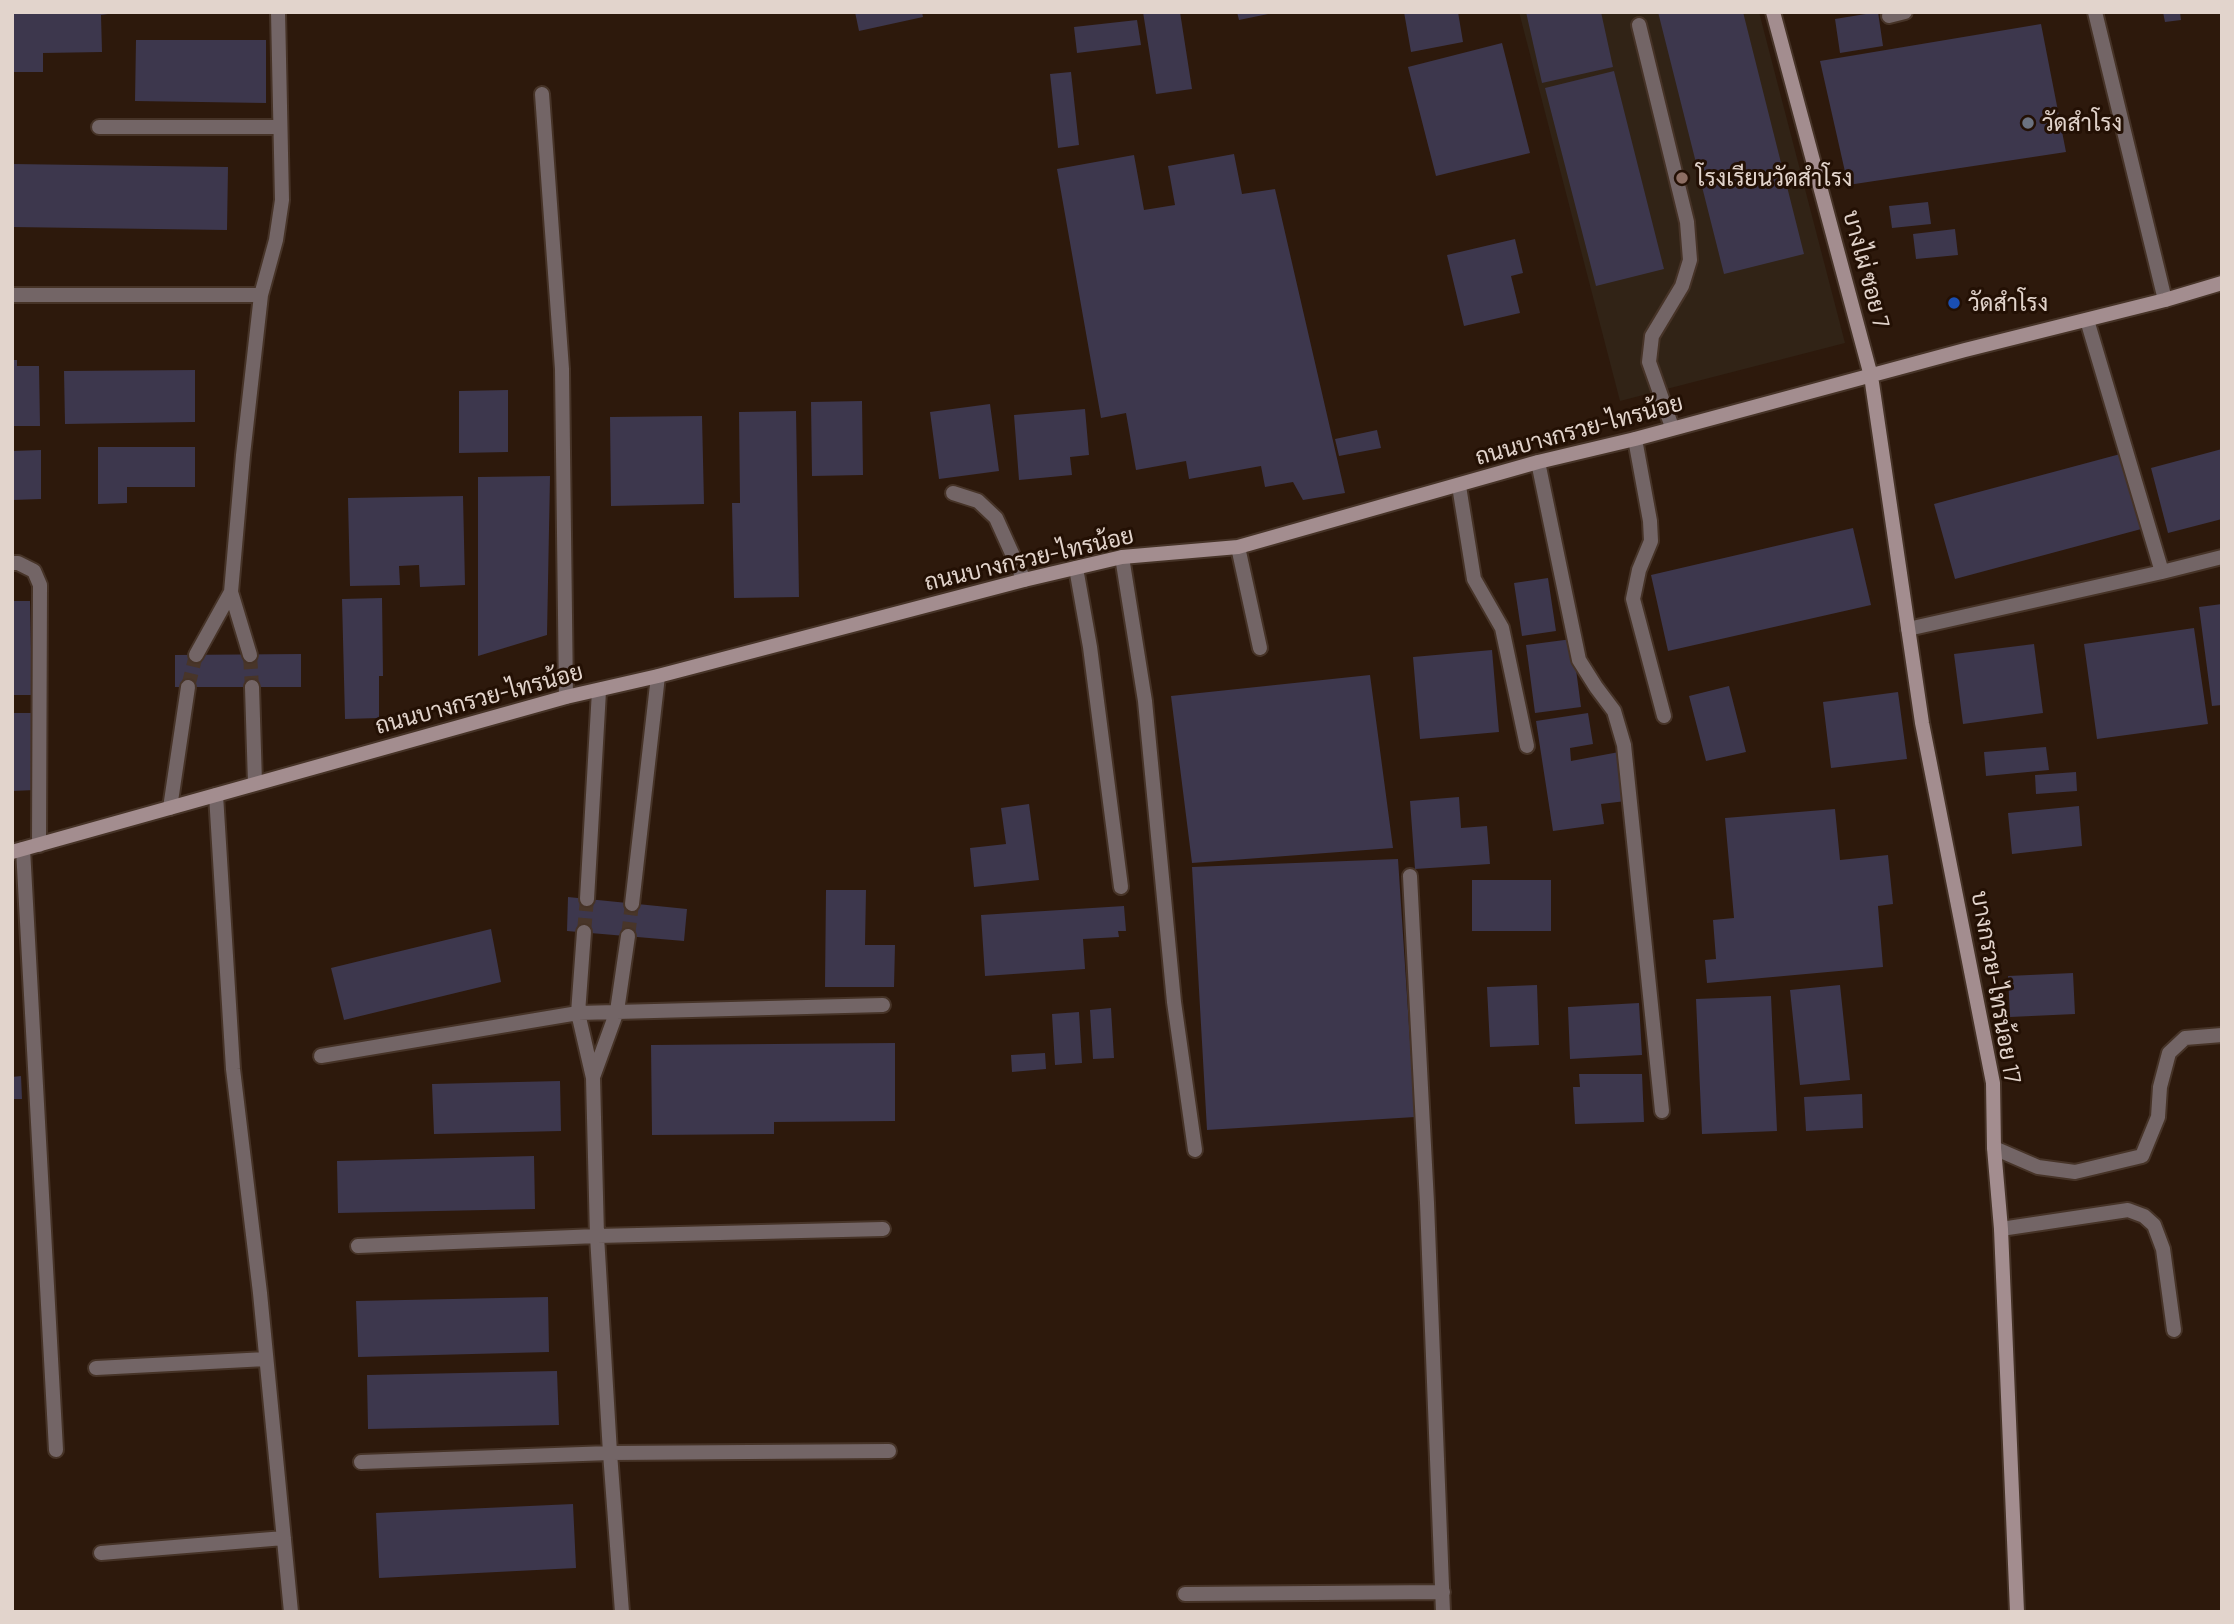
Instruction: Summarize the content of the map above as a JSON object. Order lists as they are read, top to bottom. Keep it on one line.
{"streets":{"main road":["บางไผ่ ซอย 7","ถนนบางกรวย-ไทรน้อย","บางกรวย-ไทรน้อย 17"]},"crossings":[["บางไผ่ ซอย 7","ถนนบางกรวย-ไทรน้อย"],["บางไผ่ ซอย 7","บางกรวย-ไทรน้อย 17"],["ถนนบางกรวย-ไทรน้อย","บางกรวย-ไทรน้อย 17"]],"places":["วัดสําโรง","โรงเรียนวัดสำโรง","วัดสำโรง"]}
